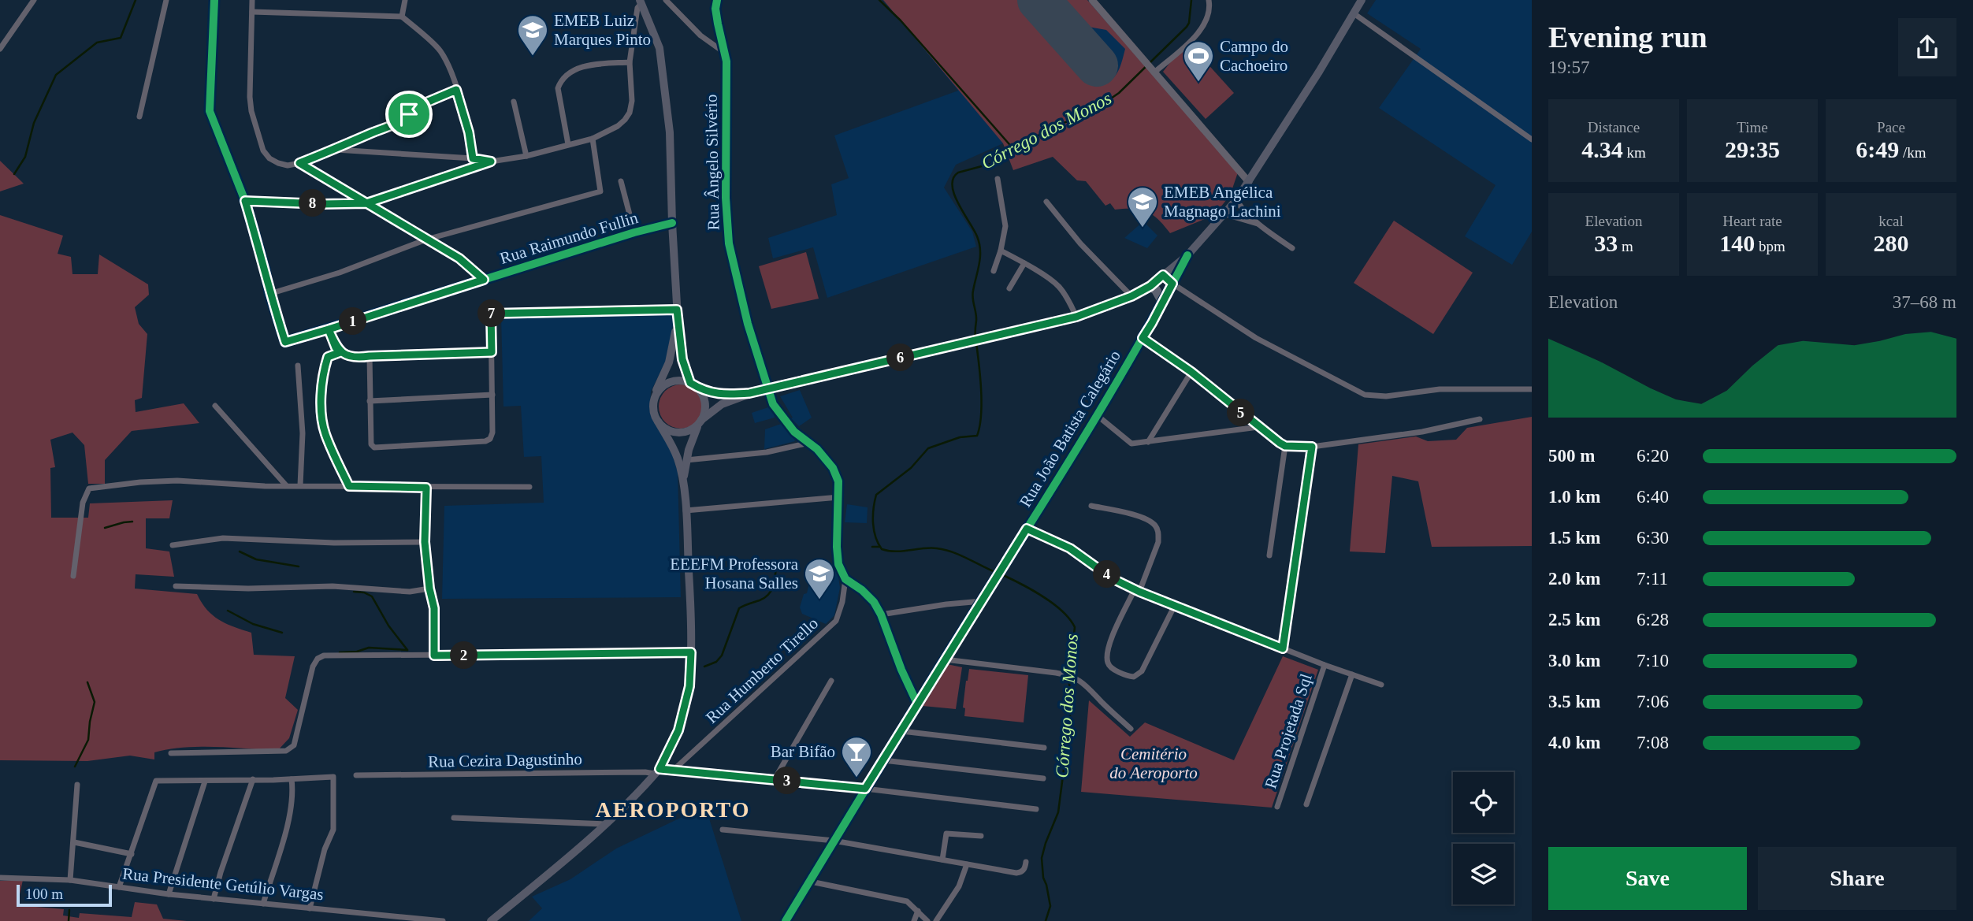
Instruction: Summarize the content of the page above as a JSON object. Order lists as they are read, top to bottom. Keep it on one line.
{"streets":{"street":["Rua Ângelo Silvério","Rua Raimundo Fullin","Rua João Batista Calegário","Rua Humberto Tirello","Rua Projetada Sql","Rua Cezira Dagustinho","Rua Presidente Getúlio Vargas"]},"crossings":[["Rua Ângelo Silvério","Rua Humberto Tirello"],["Rua João Batista Calegário","Rua Cezira Dagustinho"],["Rua Humberto Tirello","Rua Cezira Dagustinho"]],"districts":["AEROPORTO"],"water":["Córrego dos Monos"],"parks":["Cemitério do Aeroporto"],"places":{"school or university":["EMEB Luiz Marques Pinto","EMEB Angélica Magnago Lachini","EEEFM Professora Hosana Salles"],"sports":["Campo do Cachoeiro"],"bar":["Bar Bifão"]},"scale_bar":"100 m","page":{"heading":["Evening run","19:57"],"stats":[["Distance","4.34 km"],["Time","29:35"],["Pace","6:49 /km"],["Elevation","33 m"],["Heart rate","140 bpm"],["kcal","280"]],"pins":["8","7","1","6","5","4","2","3"],"chart":["Elevation","37–68 m"],"list":[{"name":"500 m","note":"6:20"},{"name":"1.0 km","note":"6:40"},{"name":"1.5 km","note":"6:30"},{"name":"2.0 km","note":"7:11"},{"name":"2.5 km","note":"6:28"},{"name":"3.0 km","note":"7:10"},{"name":"3.5 km","note":"7:06"},{"name":"4.0 km","note":"7:08"}],"buttons":["Save","Share"],"scale":"100 m"}}
